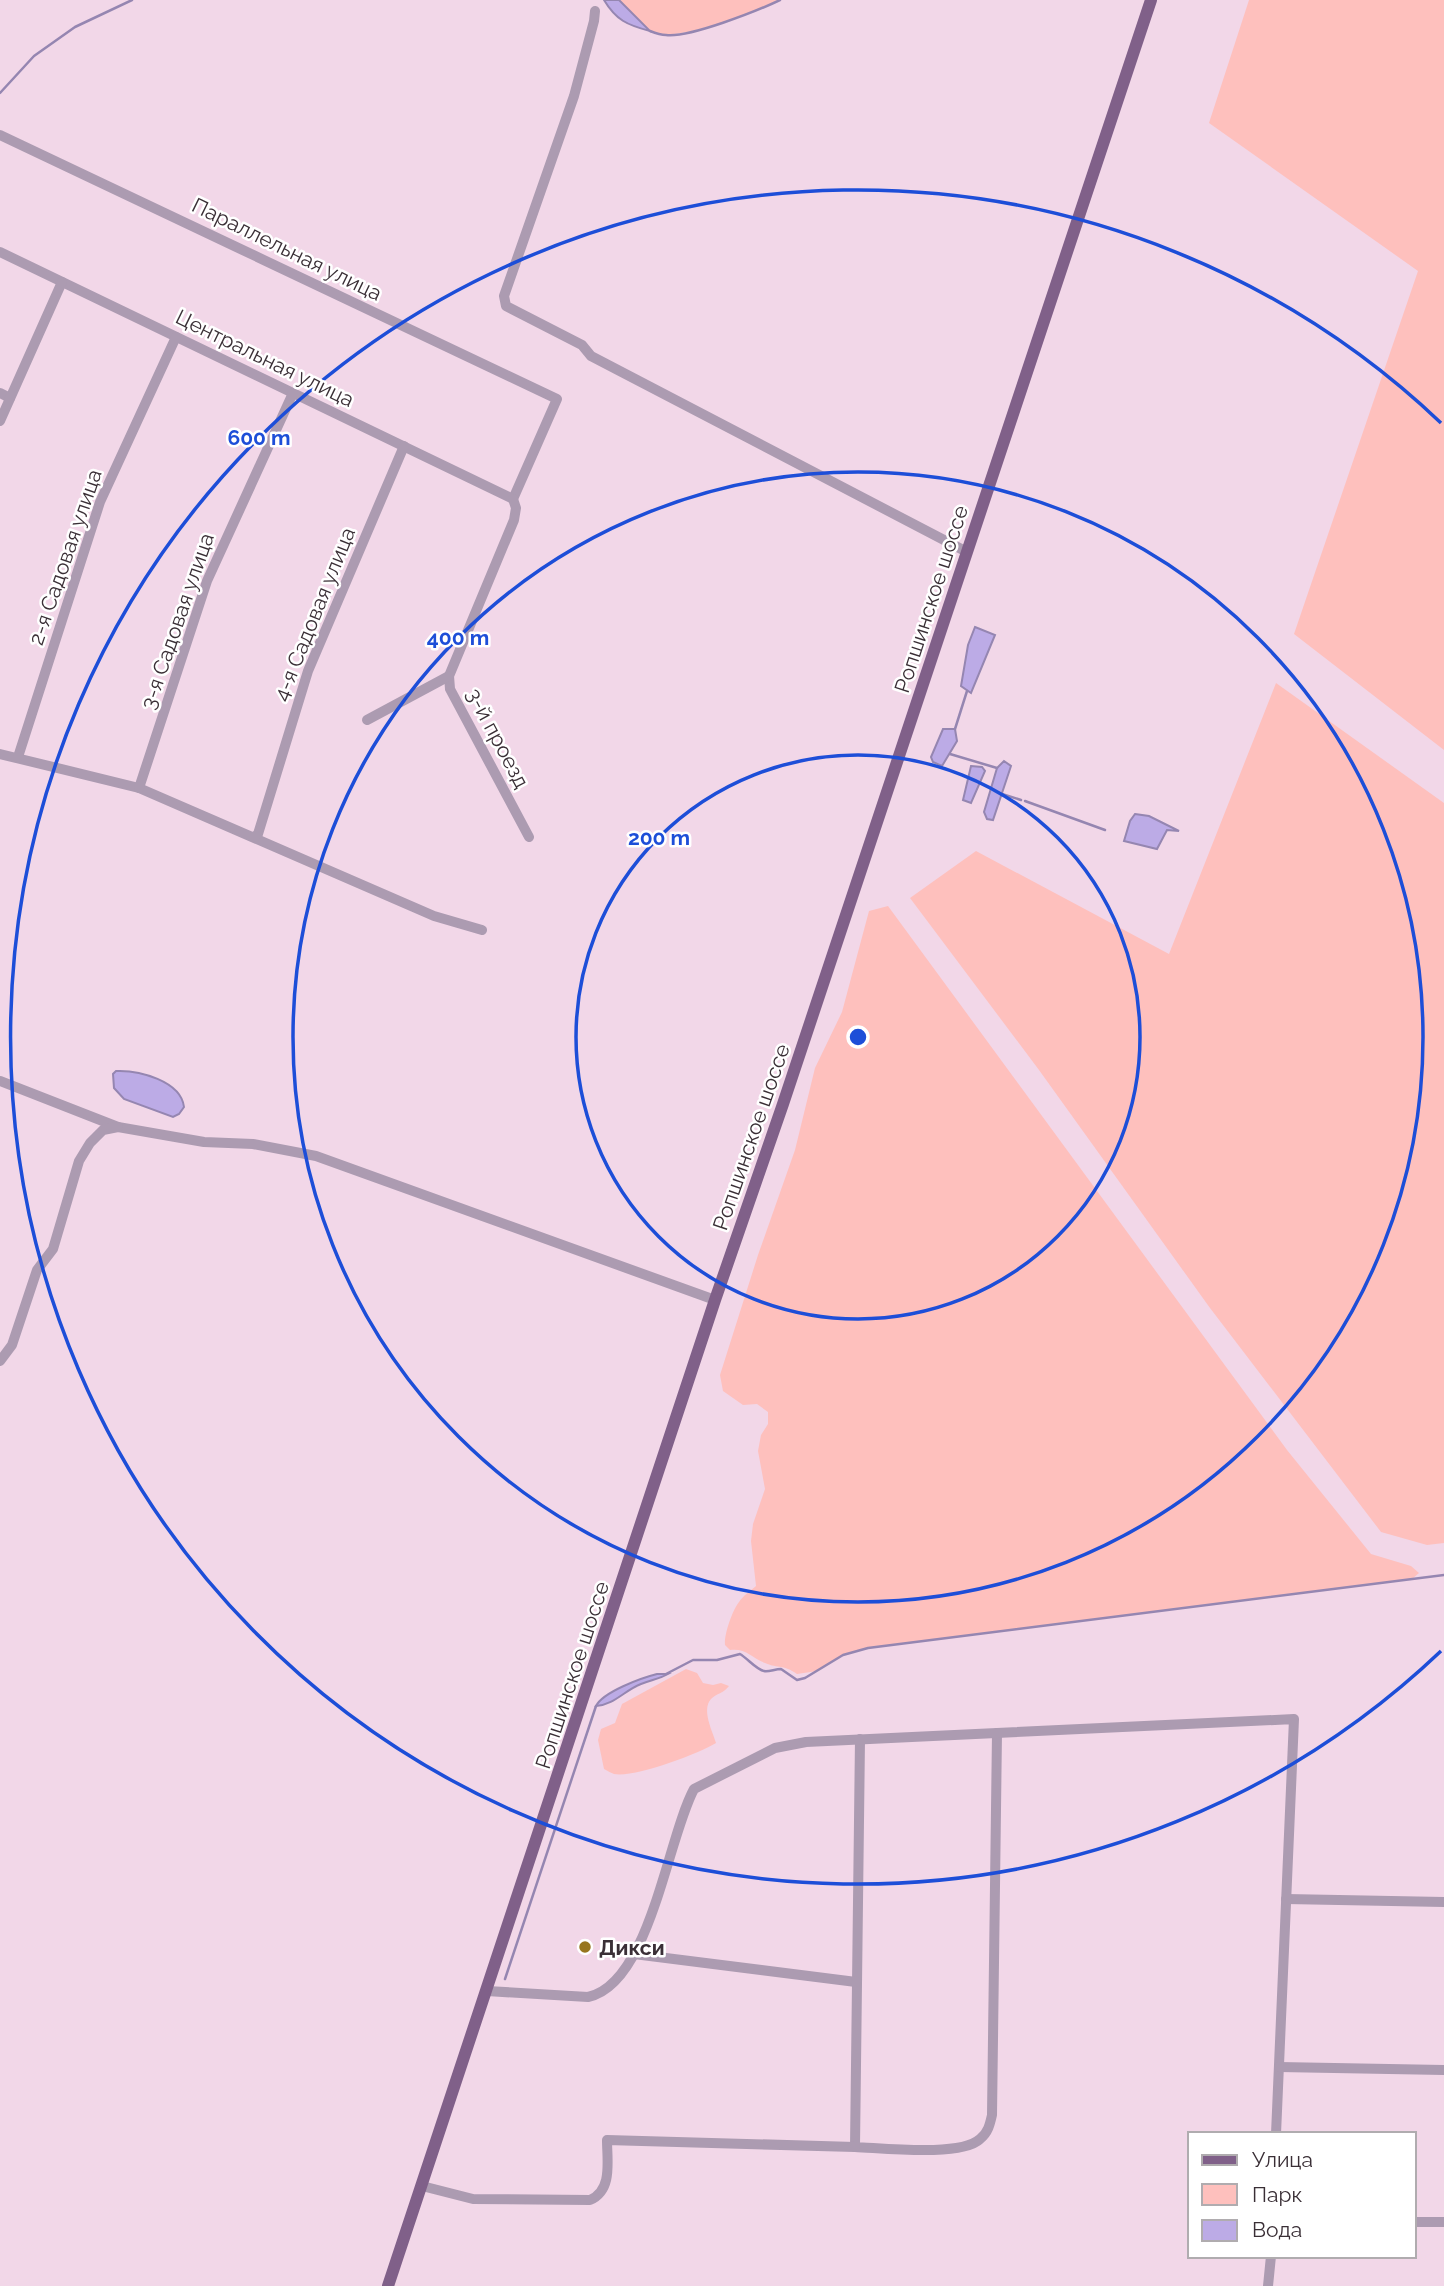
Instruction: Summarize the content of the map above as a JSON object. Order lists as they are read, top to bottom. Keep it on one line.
{"streets":{"main road":["Ропшинское шоссе"],"street":["Параллельная улица","Центральная улица","2-я Садовая улица","4-я Садовая улица","3-я Садовая улица","3-й проезд"]},"crossings":[["Параллельная улица","3-й проезд"],["Центральная улица","2-я Садовая улица"],["Центральная улица","4-я Садовая улица"],["Центральная улица","3-я Садовая улица"],["Центральная улица","3-й проезд"]],"places":["Дикси"],"legend":["Улица","Парк","Вода"],"rings":["600 m","400 m","200 m"]}
